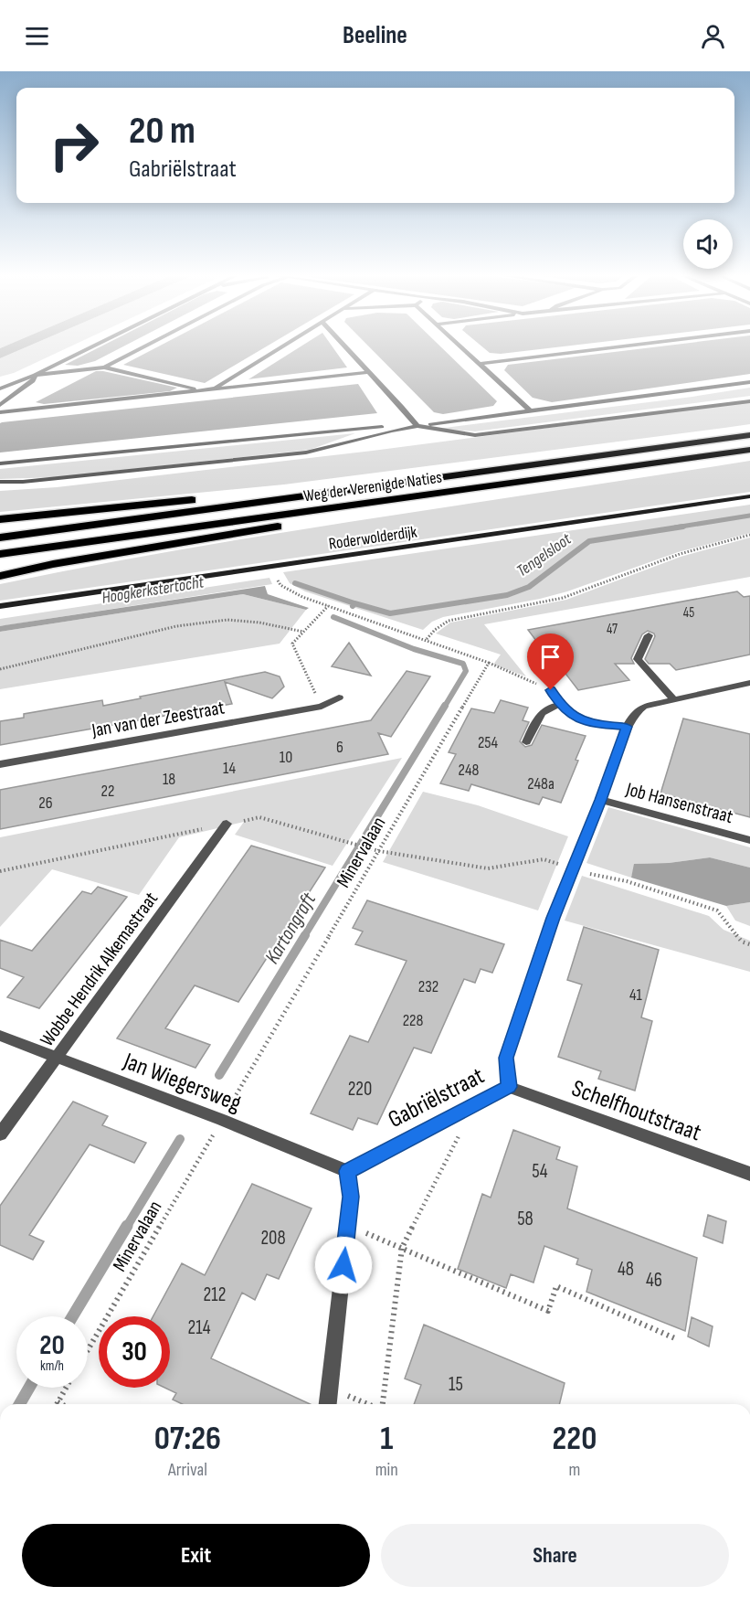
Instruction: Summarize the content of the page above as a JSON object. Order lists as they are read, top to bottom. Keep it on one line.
{"streets":{"highway":["Weg der Verenigde Naties"],"street":["Roderwolderdijk","Jan van der Zeestraat","Job Hansenstraat","Wobbe Hendrik Alkemastraat","Jan Wiegersweg","Gabriëlstraat","Schelfhoutstraat"],"path":["Minervalaan"]},"crossings":[["Job Hansenstraat","Gabriëlstraat"],["Minervalaan","Jan Wiegersweg"],["Wobbe Hendrik Alkemastraat","Jan Wiegersweg"],["Jan Wiegersweg","Gabriëlstraat"],["Gabriëlstraat","Schelfhoutstraat"]],"water":["Tengelsloot","Hoogkerkstertocht","Kartongraft"],"house_numbers":["45","47","254","6","10","14","248","18","248a","22","26","232","41","228","220","54","58","208","48","46","212","214","15"],"page":{"header":"Beeline","turn":["20 m","Gabriëlstraat"],"speed":"20 km/h","limit":"30","eta":["07:26","Arrival","1","min","220","m"],"buttons":["Exit","Share"]}}
